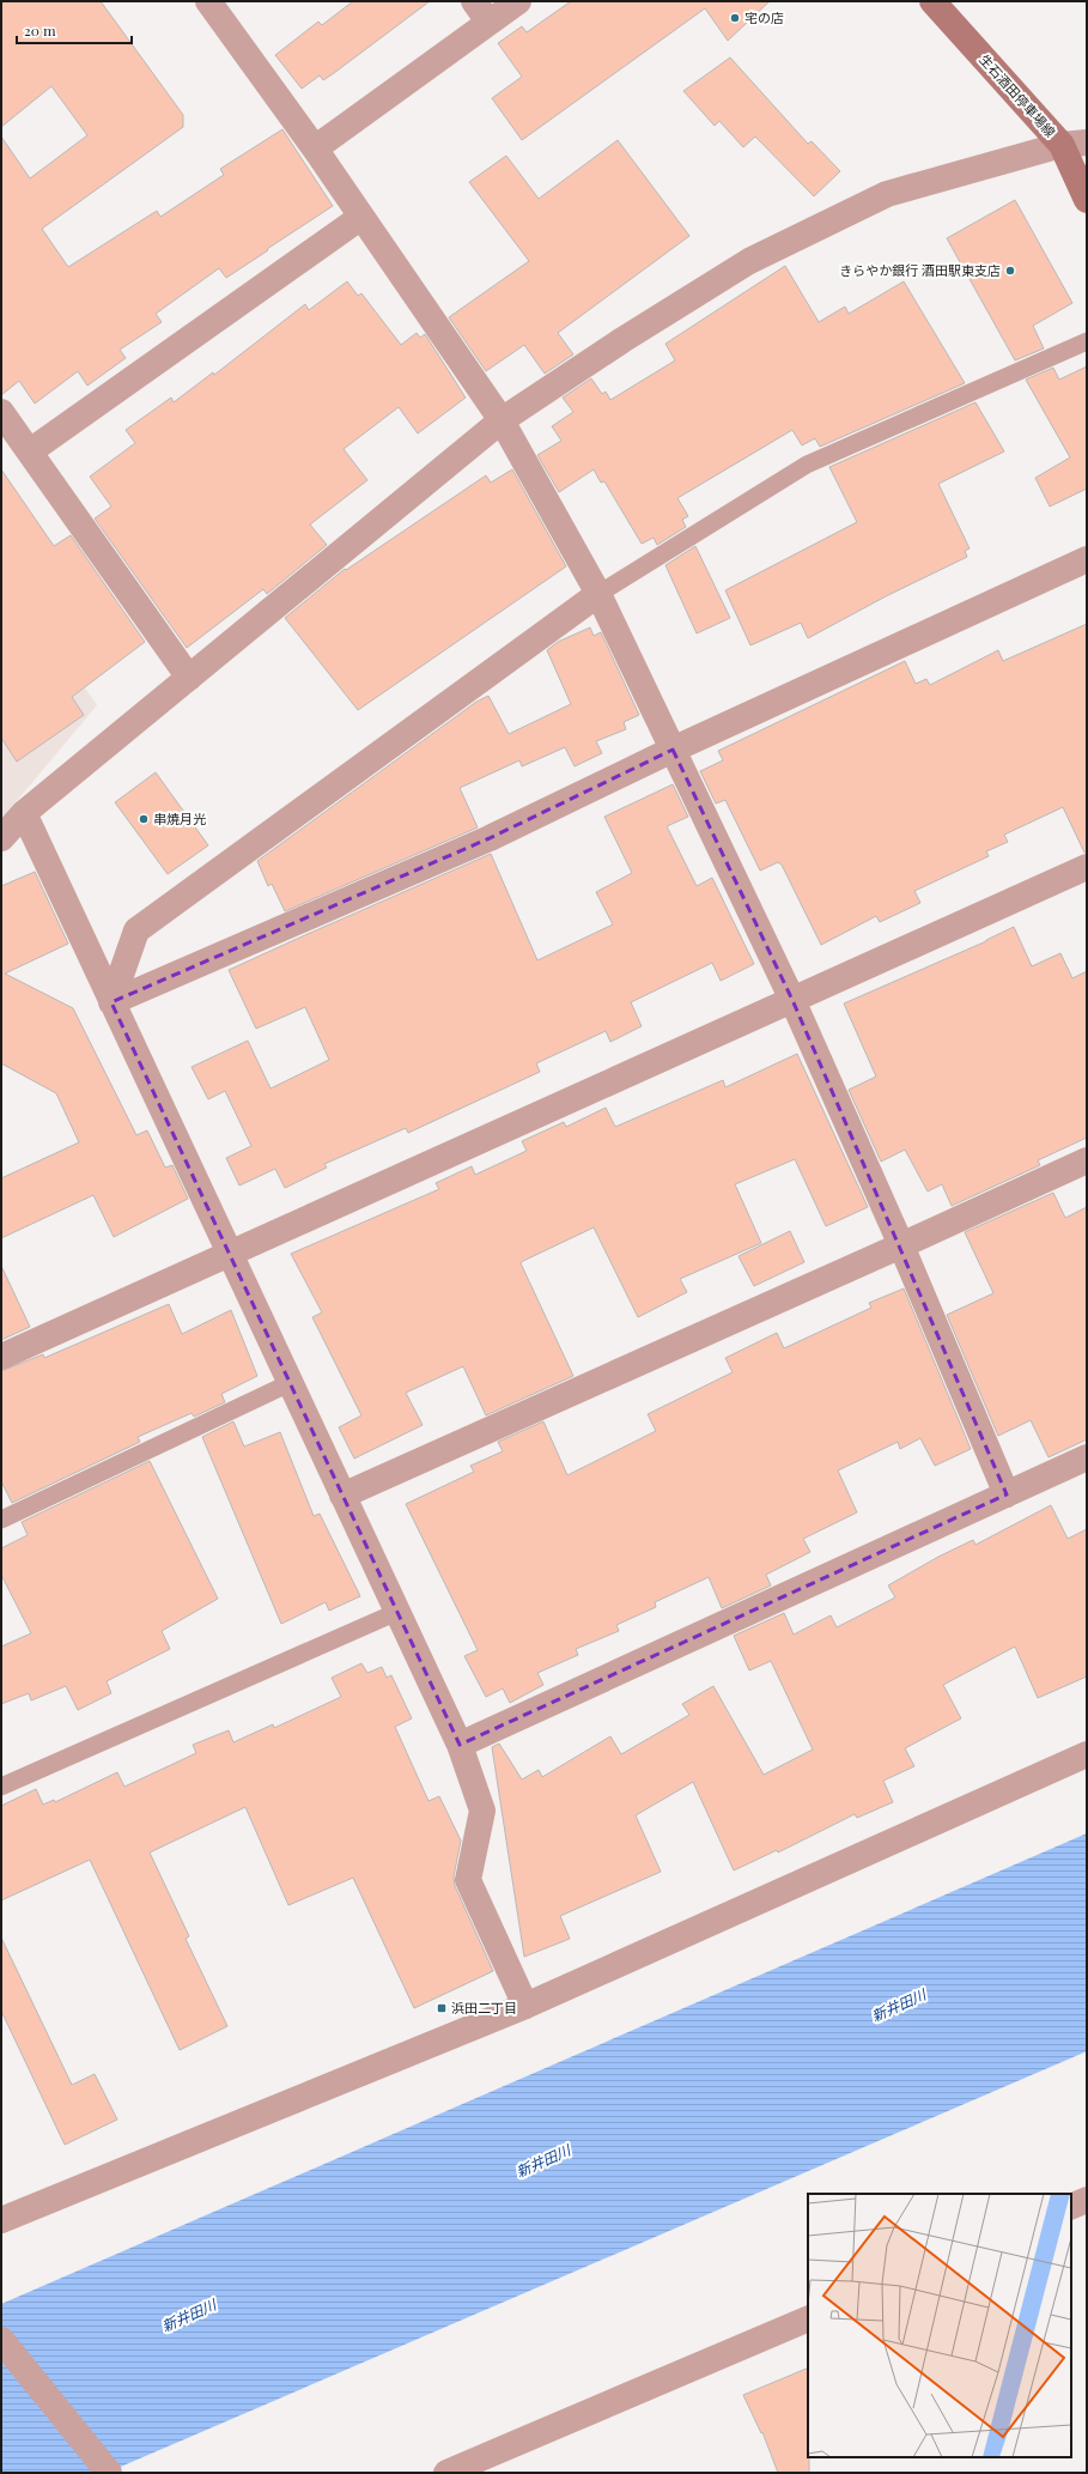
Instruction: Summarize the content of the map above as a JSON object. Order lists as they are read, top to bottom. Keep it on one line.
{"streets":{"main road":["生石酒田停車場線"]},"water":["新井田川"],"places":{"other":["宅の店","きらやか銀行 酒田駅東支店","串焼月光"],"transit":["浜田二丁目"]},"scale_bar":"20 m"}
